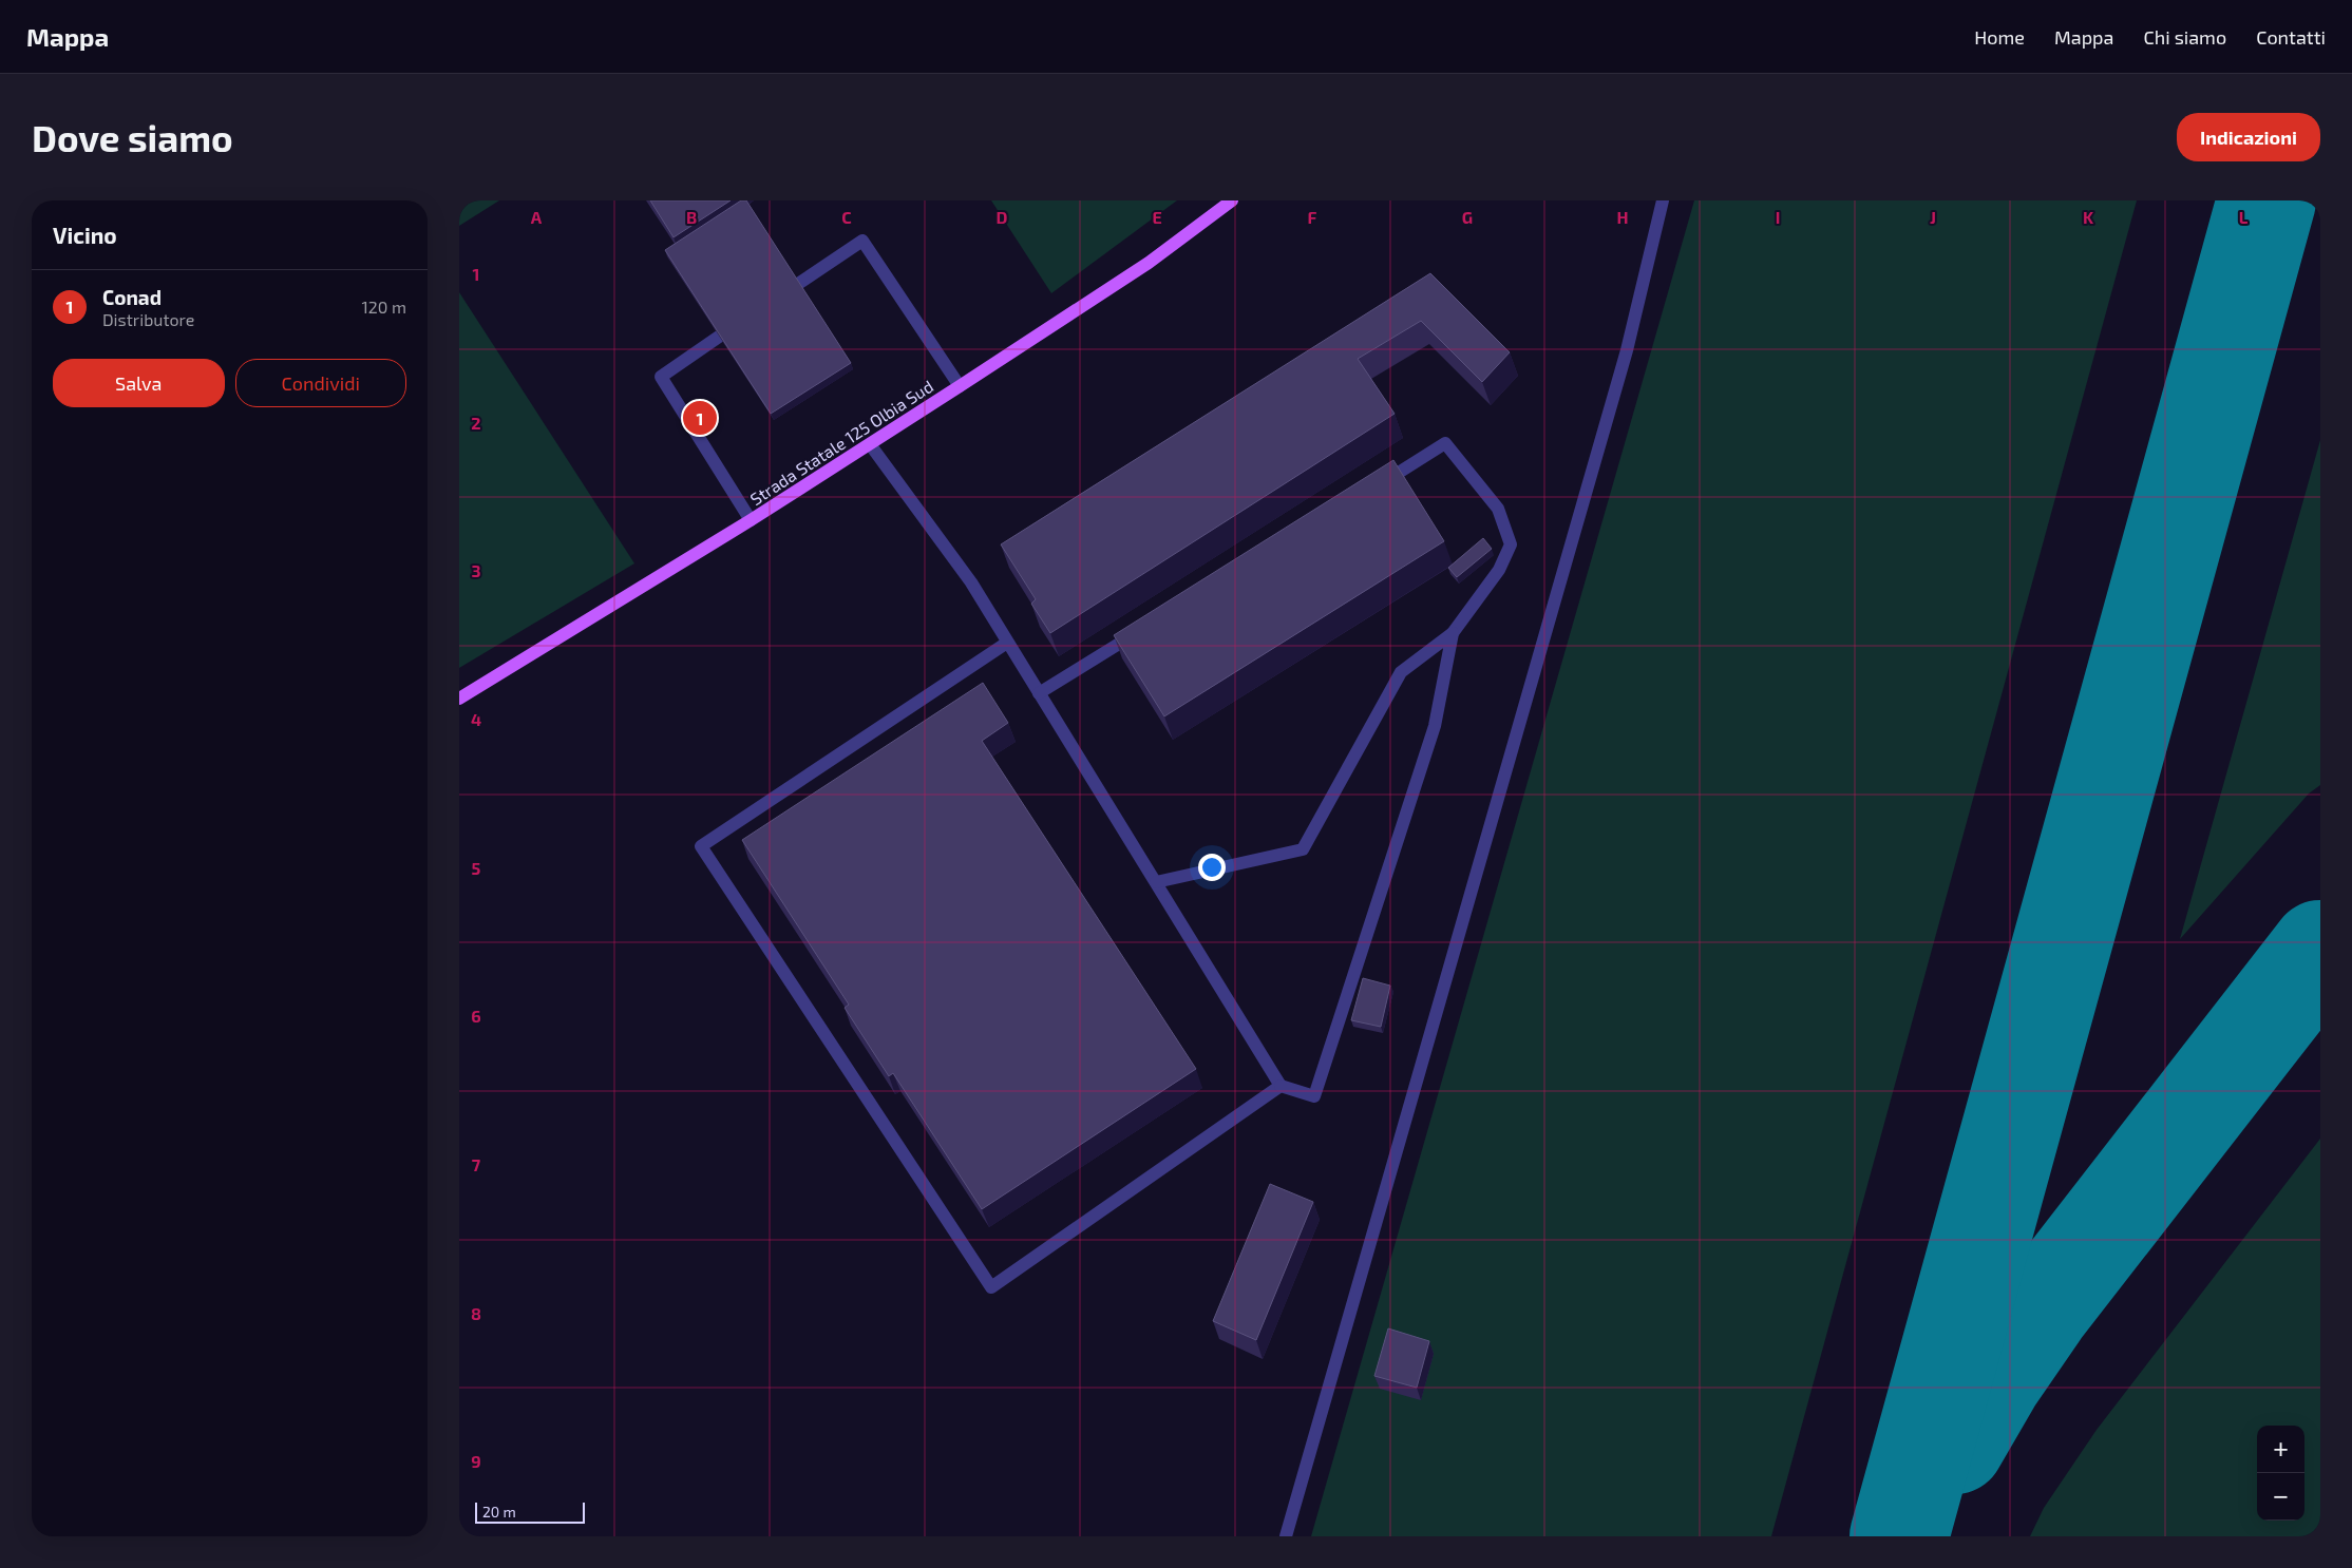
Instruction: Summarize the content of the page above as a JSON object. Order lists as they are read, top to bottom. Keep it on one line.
{"streets":{"main road":["Strada Statale 125 Olbia Sud"]},"scale_bar":"20 m","page":{"header":"Mappa","nav":["Home","Mappa","Chi siamo","Contatti"],"buttons":["Indicazioni",["Salva","Condividi"]],"title":"Dove siamo","heading":"Vicino","list":[{"mark":"1","name":"Conad","note":"Distributore","value":"120 m"}],"pins":"1","map_buttons":["+","−"],"scale":"20 m"},"grid":{"columns":["A","B","C","D","E","F","G","H","I","J","K","L"],"rows":["1","2","3","4","5","6","7","8","9"]}}
